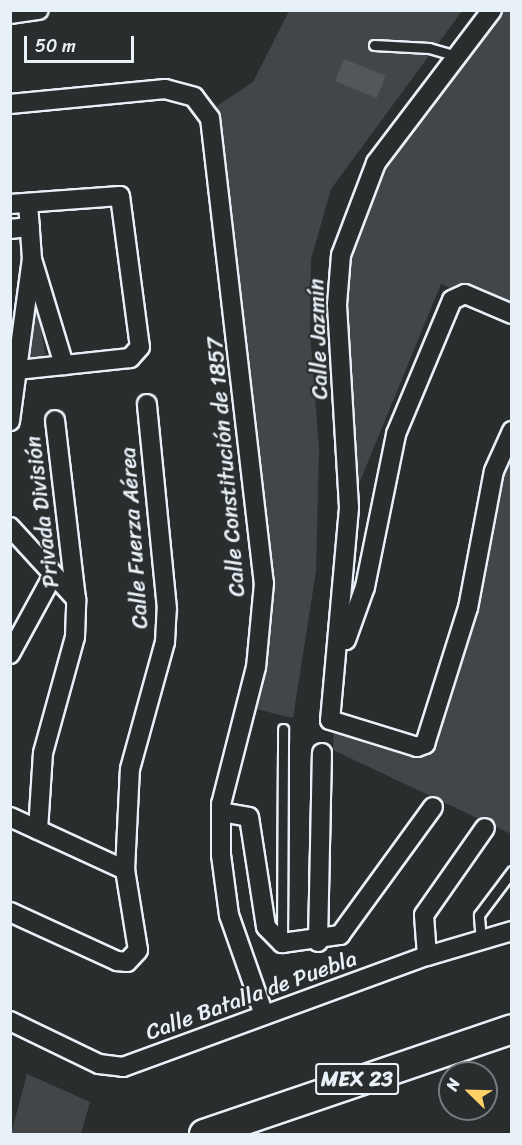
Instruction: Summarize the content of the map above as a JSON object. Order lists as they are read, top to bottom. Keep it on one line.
{"streets":{"highway":["MEX 23"],"street":["Calle Jazmín","Calle Constitución de 1857","Privada División","Calle Fuerza Aérea","Calle Batalla de Puebla"]},"crossings":[["Calle Constitución de 1857","Calle Batalla de Puebla"]],"scale_bar":"50 m","north":"top left"}
